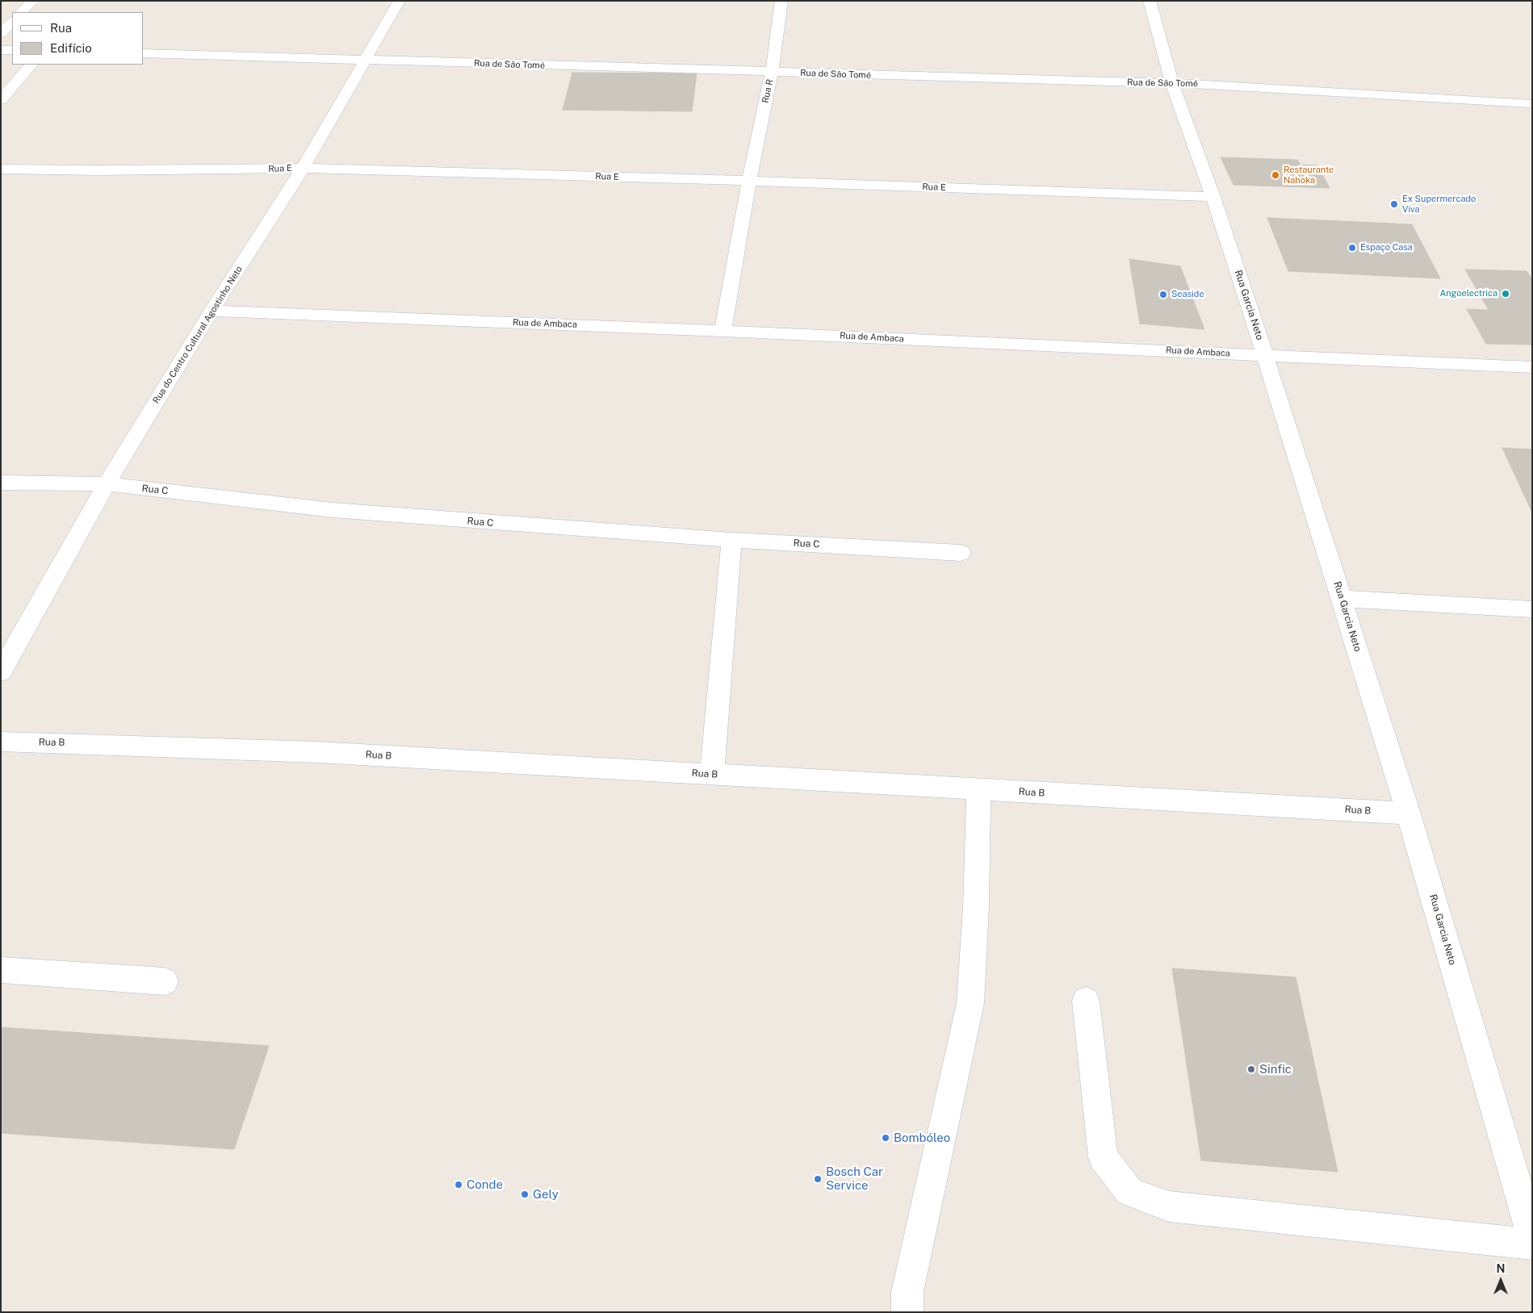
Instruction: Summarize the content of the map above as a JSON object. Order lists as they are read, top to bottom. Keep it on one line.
{"streets":{"street":["Rua de São Tomé","Rua R","Rua E","Rua Garcia Neto","Rua de Ambaca","Rua do Centro Cultural Agostinho Neto","Rua C","Rua B"]},"crossings":[["Rua de São Tomé","Rua R"],["Rua de São Tomé","Rua Garcia Neto"],["Rua de São Tomé","Rua do Centro Cultural Agostinho Neto"],["Rua R","Rua E"],["Rua R","Rua de Ambaca"],["Rua E","Rua Garcia Neto"],["Rua E","Rua do Centro Cultural Agostinho Neto"],["Rua Garcia Neto","Rua de Ambaca"],["Rua Garcia Neto","Rua B"],["Rua de Ambaca","Rua do Centro Cultural Agostinho Neto"],["Rua do Centro Cultural Agostinho Neto","Rua C"]],"places":["Restaurante Nahoka","Ex Supermercado Viva","Espaço Casa","Angoelectrica","Seaside","Sinfic","Bombóleo","Bosch Car Service","Conde","Gely"],"legend":["Rua","Edifício"],"north":"top"}
